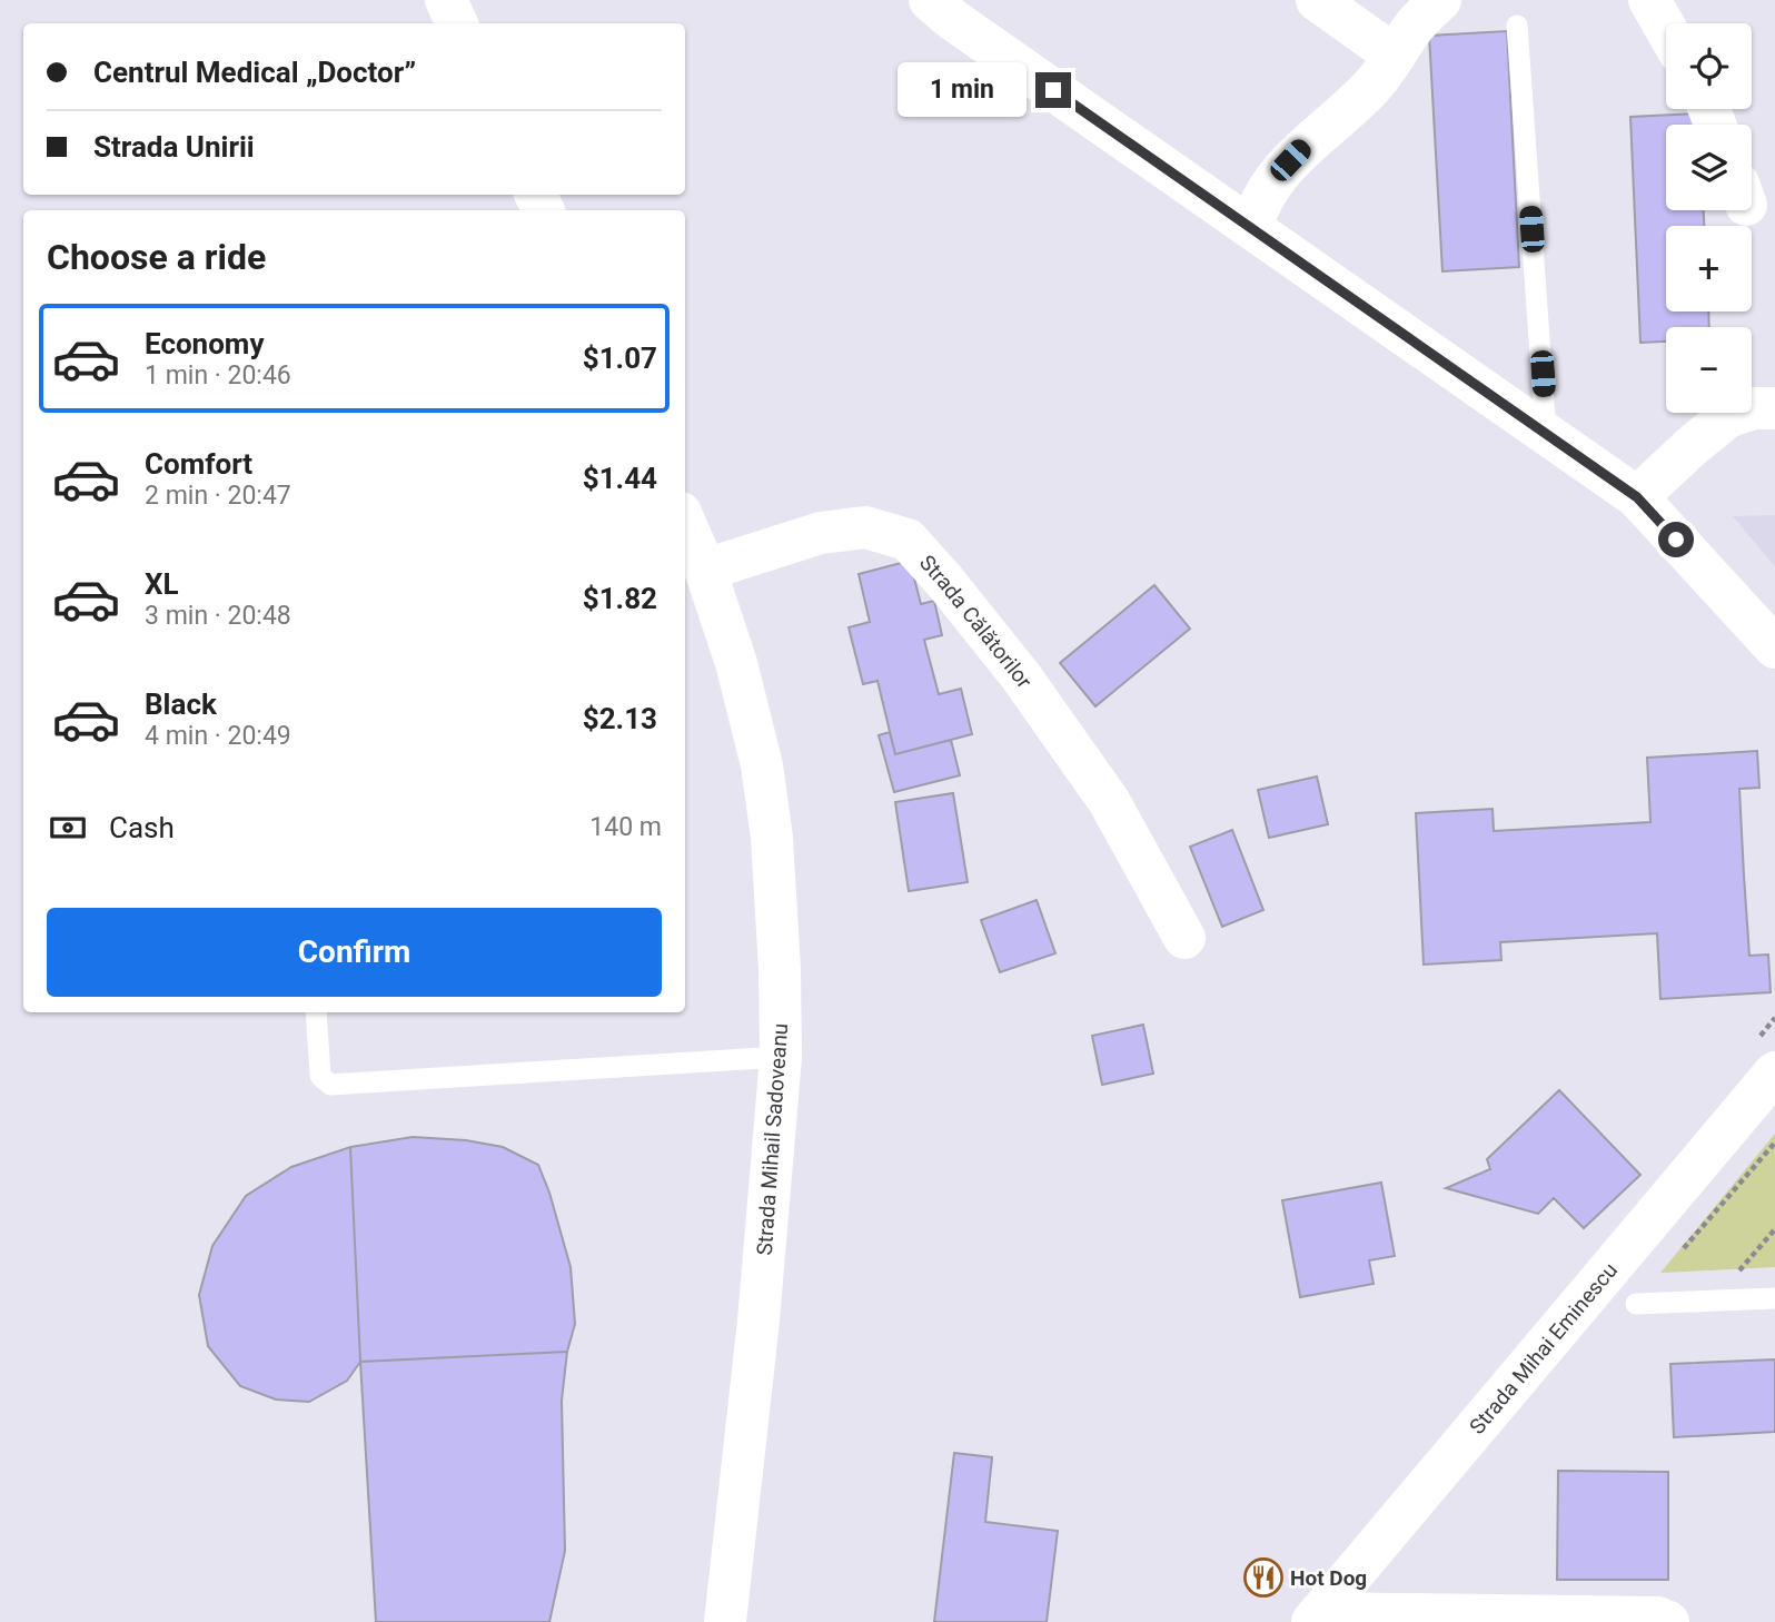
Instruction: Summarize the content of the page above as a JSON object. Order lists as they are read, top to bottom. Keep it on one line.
{"streets":{"street":["Strada Călătorilor","Strada Mihail Sadoveanu","Strada Mihai Eminescu"]},"crossings":[["Strada Călătorilor","Strada Mihail Sadoveanu"]],"places":{"restaurant":["Hot Dog"]},"page":{"map_buttons":["+","−"],"banner":["Centrul Medical „Doctor”","Strada Unirii"],"bubble":"1 min","heading":"Choose a ride","list":[{"name":"Economy","note":"1 min · 20:46","value":"$1.07"},{"name":"Comfort","note":"2 min · 20:47","value":"$1.44"},{"name":"XL","note":"3 min · 20:48","value":"$1.82"},{"name":"Black","note":"4 min · 20:49","value":"$2.13"}],"pay":["Cash","140 m"],"buttons":"Confirm"}}
